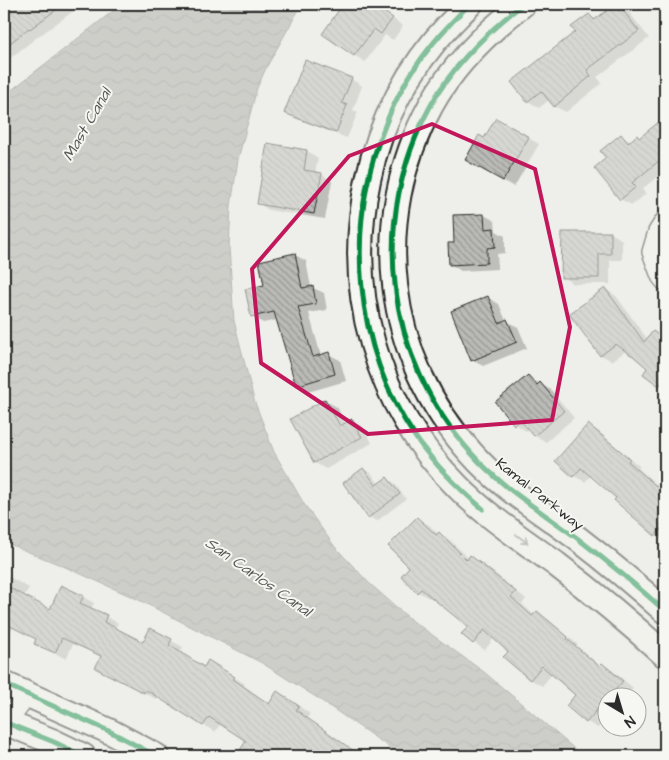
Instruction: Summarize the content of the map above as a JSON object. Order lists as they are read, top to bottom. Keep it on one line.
{"streets":{"street":["Kamal Parkway"]},"water":["Mast Canal","San Carlos Canal"],"north":"bottom right"}
